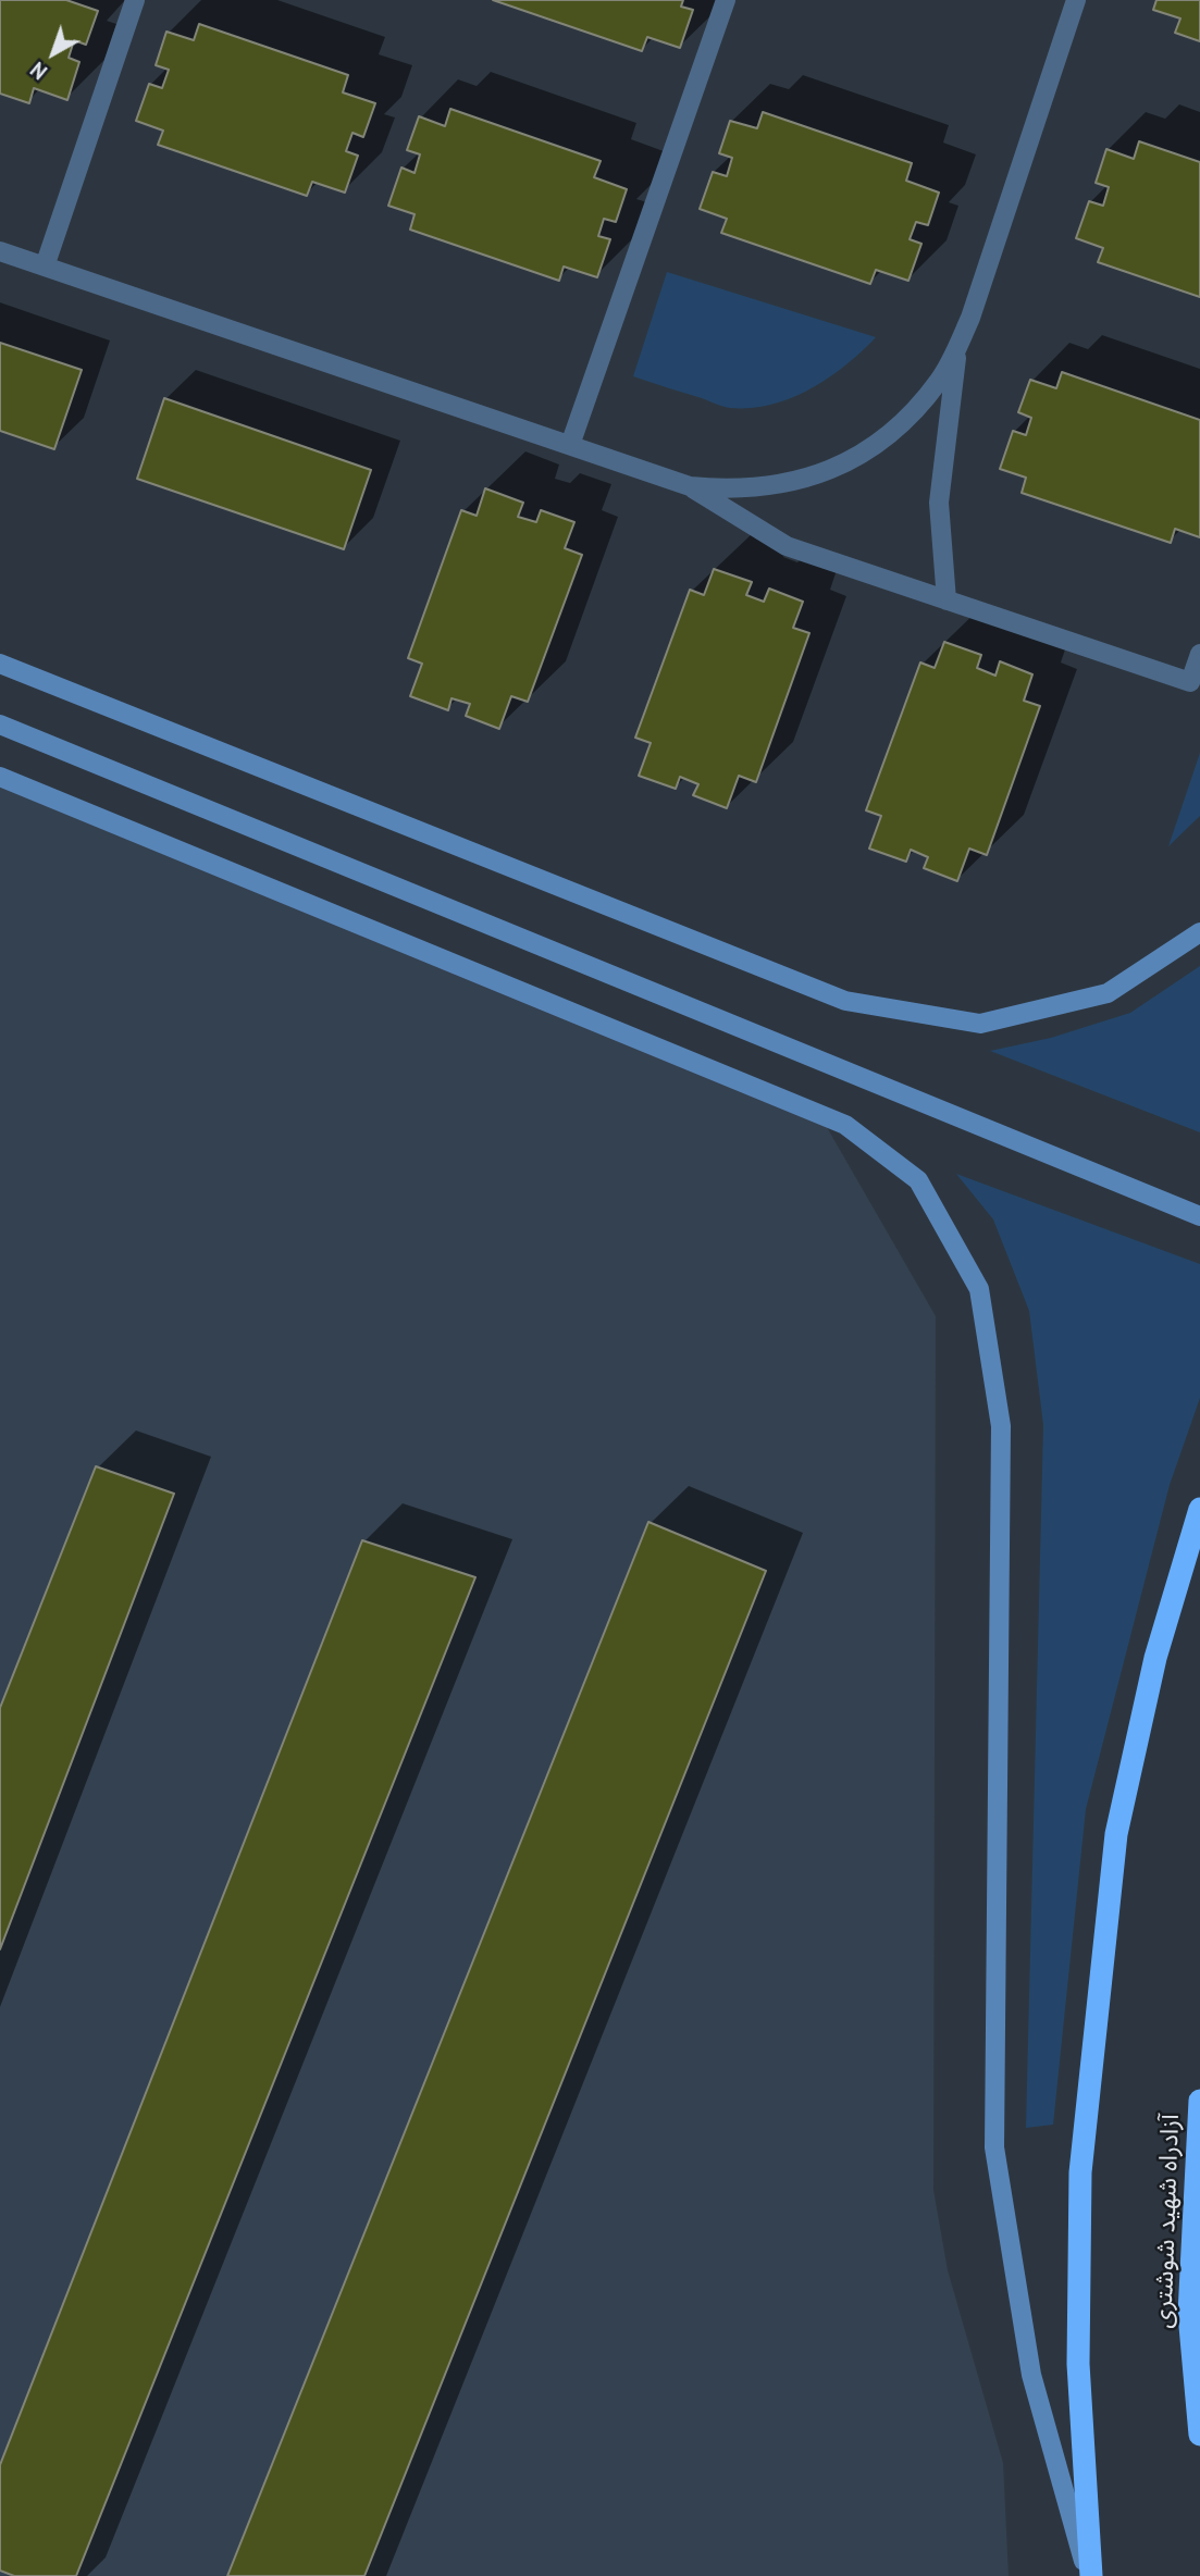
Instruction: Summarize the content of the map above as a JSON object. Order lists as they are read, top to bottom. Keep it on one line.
{"streets":{"highway":["آزادراه شهید شوشتری"]},"north":"bottom left"}
